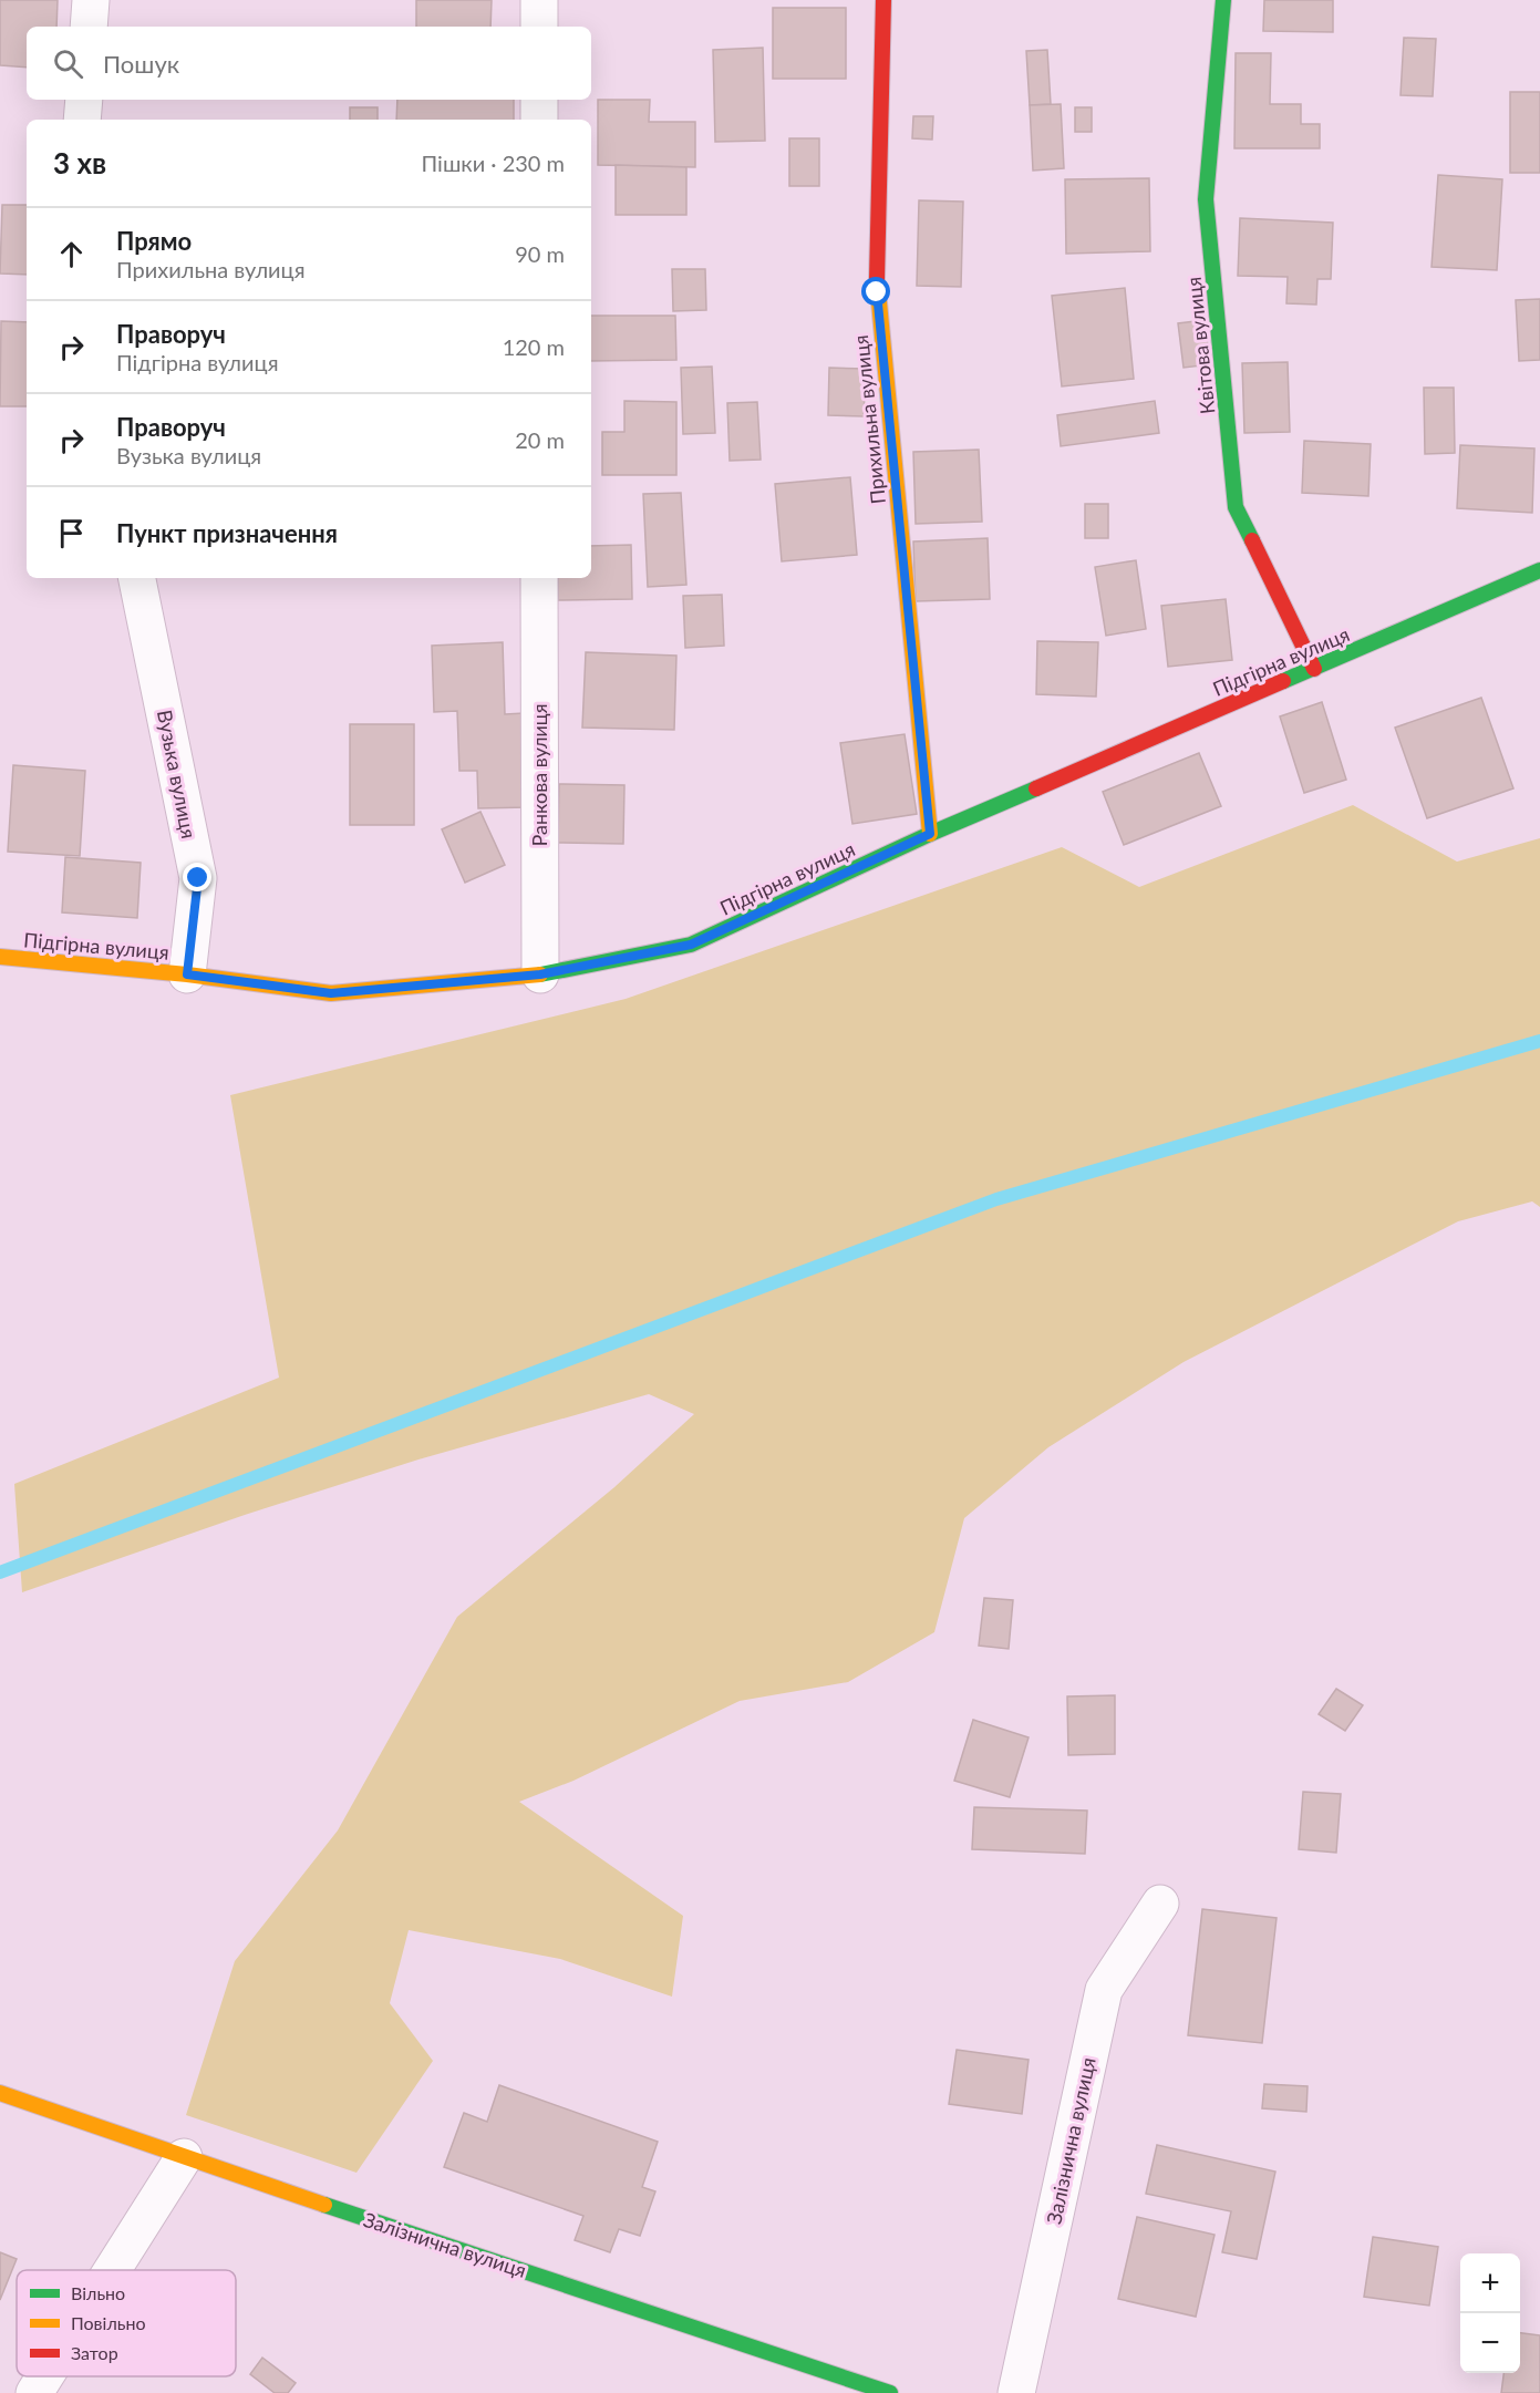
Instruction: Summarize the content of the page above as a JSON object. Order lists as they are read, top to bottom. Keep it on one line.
{"streets":{"street":["Квітова вулиця","Прихильна вулиця","Підгірна вулиця","Вузька вулиця","Ранкова вулиця","Залізнична вулиця"]},"crossings":[["Квітова вулиця","Підгірна вулиця"],["Прихильна вулиця","Підгірна вулиця"],["Підгірна вулиця","Вузька вулиця"],["Підгірна вулиця","Ранкова вулиця"]],"legend":["Вільно","Повільно","Затор"],"page":{"search":"Пошук","heading":["3 хв","Пішки · 230 m"],"list":[["Прямо","Прихильна вулиця","90 m"],["Праворуч","Підгірна вулиця","120 m"],["Праворуч","Вузька вулиця","20 m"],"Пункт призначення"],"map_buttons":["+","−"]}}
